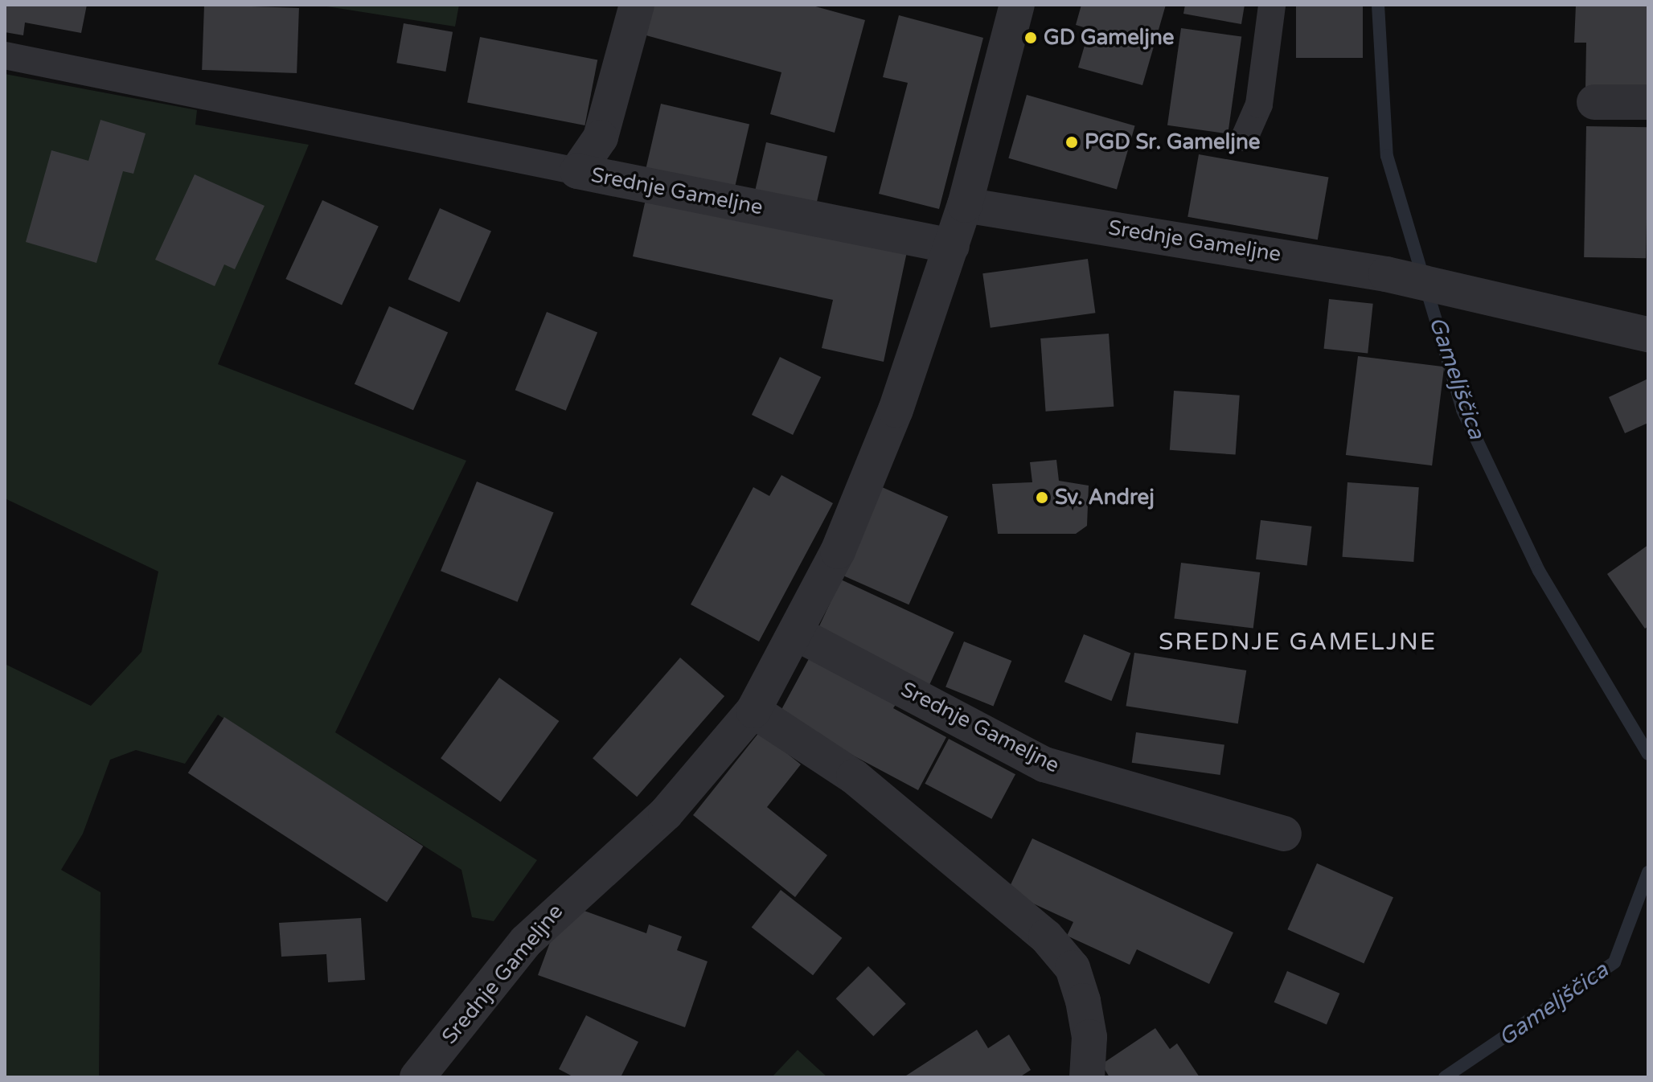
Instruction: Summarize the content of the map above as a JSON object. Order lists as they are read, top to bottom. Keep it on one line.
{"streets":{"street":["Srednje Gameljne"]},"districts":["SREDNJE GAMELJNE"],"water":["Gameljščica"],"places":["GD Gameljne","PGD Sr. Gameljne","Sv. Andrej"]}
